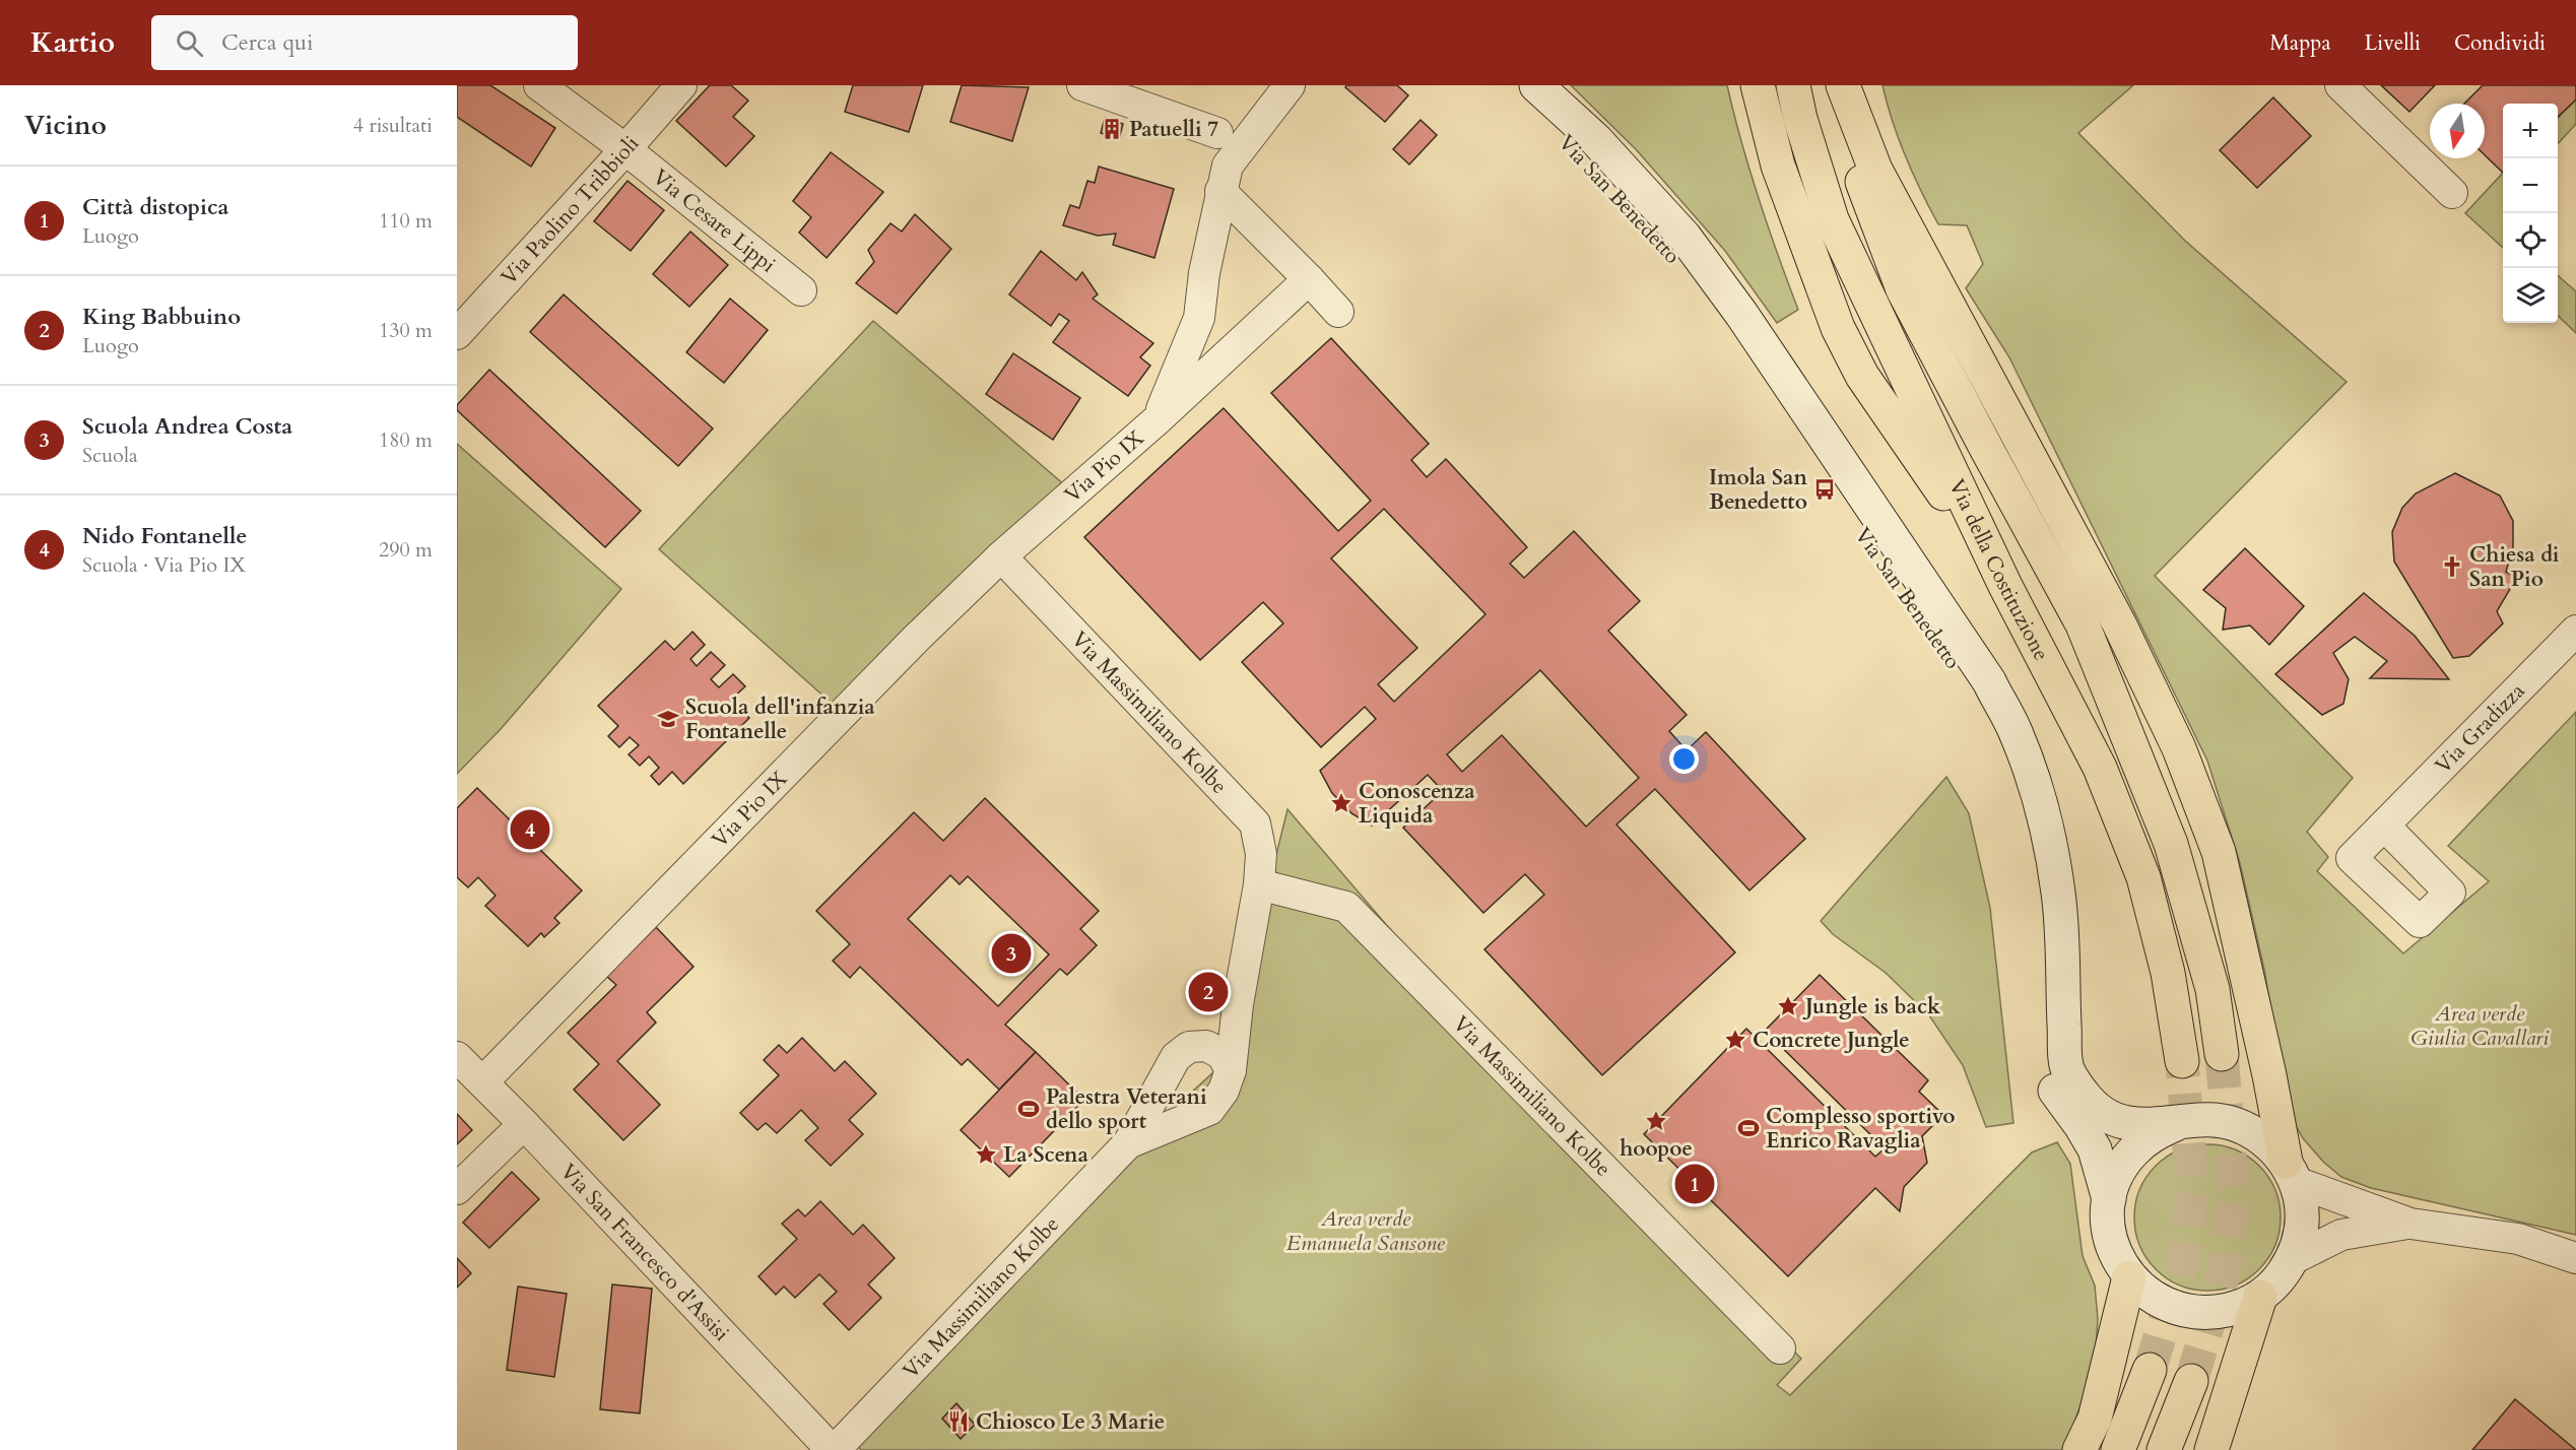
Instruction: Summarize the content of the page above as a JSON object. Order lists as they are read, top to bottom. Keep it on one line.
{"streets":{"highway":["Via della Costituzione"],"street":["Via San Benedetto","Via Paolino Tribbioli","Via Cesare Lippi","Via Pio IX","Via Massimiliano Kolbe","Via Gradizza","Via San Francesco d'Assisi"]},"crossings":[["Via Paolino Tribbioli","Via Cesare Lippi"],["Via Pio IX","Via Massimiliano Kolbe"],["Via Pio IX","Via San Francesco d'Assisi"],["Via Massimiliano Kolbe","Via San Francesco d'Assisi"]],"parks":["Area verde Giulia Cavallari","Area verde Emanuela Sansone"],"places":{"building":["Patuelli 7"],"bus stop":["Imola San Benedetto"],"church":["Chiesa di San Pio"],"school or university":["Scuola dell'infanzia Fontanelle"],"place":["Conoscenza Liquida","Jungle is back","Concrete Jungle","hoopoe","La Scena"],"sports":["Palestra Veterani dello sport","Complesso sportivo Enrico Ravaglia"],"restaurant":["Chiosco Le 3 Marie"]},"north":"bottom","page":{"header":"Kartio","search":"Cerca qui","nav":["Mappa","Livelli","Condividi"],"heading":["Vicino","4 risultati"],"map_buttons":["+","−"],"list":[{"mark":"1","name":"Città distopica","note":"Luogo","value":"110 m"},{"mark":"2","name":"King Babbuino","note":"Luogo","value":"130 m"},{"mark":"3","name":"Scuola Andrea Costa","note":"Scuola","value":"180 m"},{"mark":"4","name":"Nido Fontanelle","note":"Scuola · Via Pio IX","value":"290 m"}],"pins":["4","3","2","1"]}}
